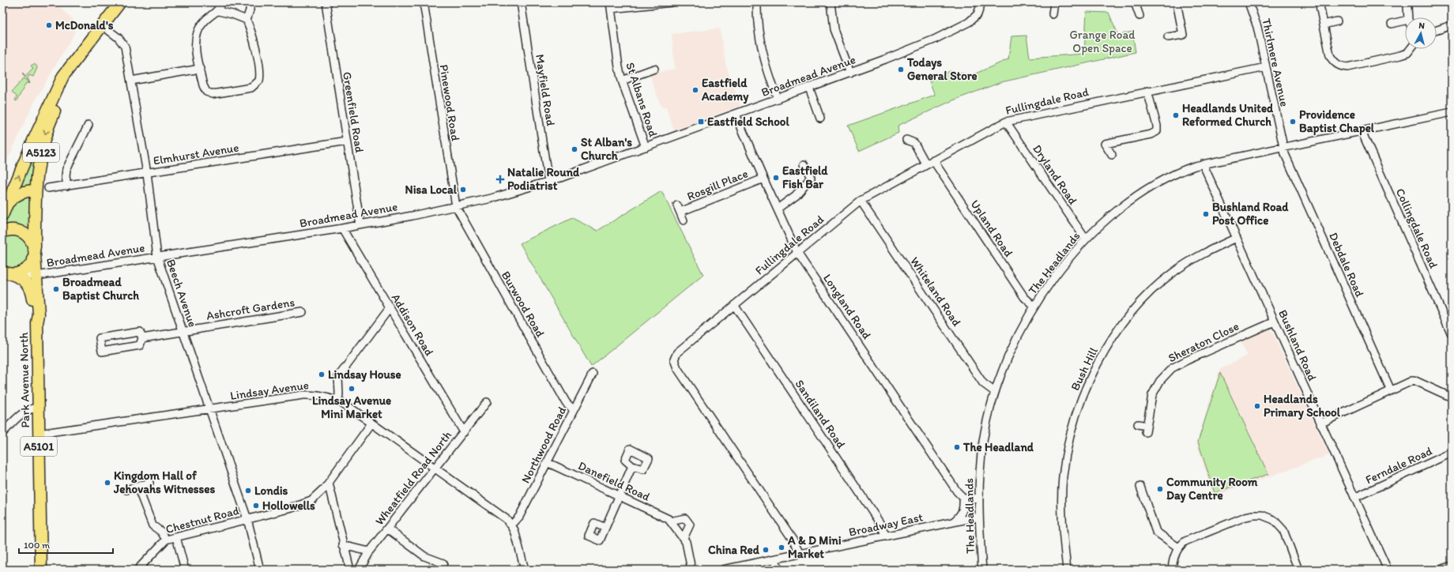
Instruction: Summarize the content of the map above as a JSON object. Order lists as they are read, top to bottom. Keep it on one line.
{"streets":{"main road":["A5123","Park Avenue North","A5101"],"street":["Thirlmere Avenue","Broadmead Avenue","Mayfield Road","St Albans Road","Fullingdale Road","Pinewood Road","Greenfield Road","Elmhurst Avenue","Dryland Road","Rosgill Place","Upland Road","Collingdale Road","The Headlands","Debdale Road","Whiteland Road","Beech Avenue","Burwood Road","Longland Road","Ashcroft Gardens","Addison Road","Sheraton Close","Bushland Road","Bush Hill","Lindsay Avenue","Sandiland Road","Northwood Road","Ferndale Road","Wheatfield Road North","Danefield Road","Chestnut Road","Broadway East"]},"crossings":[["Thirlmere Avenue","Fullingdale Road"],["Thirlmere Avenue","The Headlands"],["Thirlmere Avenue","Debdale Road"],["Broadmead Avenue","Mayfield Road"],["Broadmead Avenue","St Albans Road"],["Broadmead Avenue","Pinewood Road"],["Broadmead Avenue","Greenfield Road"],["Broadmead Avenue","Beech Avenue"],["Broadmead Avenue","Burwood Road"],["Broadmead Avenue","Longland Road"],["Broadmead Avenue","Addison Road"],["Broadmead Avenue","Park Avenue North"],["Fullingdale Road","Dryland Road"],["Fullingdale Road","Upland Road"],["Fullingdale Road","Whiteland Road"],["Fullingdale Road","Longland Road"],["Fullingdale Road","Sandiland Road"],["Fullingdale Road","Broadway East"],["Pinewood Road","Burwood Road"],["Greenfield Road","Elmhurst Avenue"],["A5123","Beech Avenue"],["A5123","Park Avenue North"],["Elmhurst Avenue","Beech Avenue"],["Dryland Road","The Headlands"],["Rosgill Place","Longland Road"],["Upland Road","The Headlands"],["Collingdale Road","The Headlands"],["The Headlands","Debdale Road"],["The Headlands","Whiteland Road"],["The Headlands","Bushland Road"],["The Headlands","Broadway East"],["Beech Avenue","Ashcroft Gardens"],["Beech Avenue","Lindsay Avenue"],["Beech Avenue","Chestnut Road"],["Burwood Road","Northwood Road"],["Addison Road","Wheatfield Road North"],["Sheraton Close","Bushland Road"],["Bushland Road","Bush Hill"],["Bushland Road","Ferndale Road"],["Park Avenue North","Lindsay Avenue"],["Lindsay Avenue","Northwood Road"],["Lindsay Avenue","Wheatfield Road North"],["Lindsay Avenue","Chestnut Road"],["Sandiland Road","Broadway East"],["Northwood Road","Danefield Road"]],"parks":["Grange Road Open Space"],"places":{"other":["McDonald's","Todays General Store","Eastfield Academy","Headlands United Reformed Church","Providence Baptist Chapel","St Alban's Church","Eastfield Fish Bar","Nisa Local","Bushland Road Post Office","Broadmead Baptist Church","Lindsay House","Lindsay Avenue Mini Market","Headlands Primary School","The Headland","Kingdom Hall of Jehovahs Witnesses","Community Room Day Centre","Londis","Hollowells","A & D Mini Market","China Red"],"transit":["Eastfield School"],"health":["Natalie Round Podiatrist"]},"scale_bar":"100 m","north":"top"}
